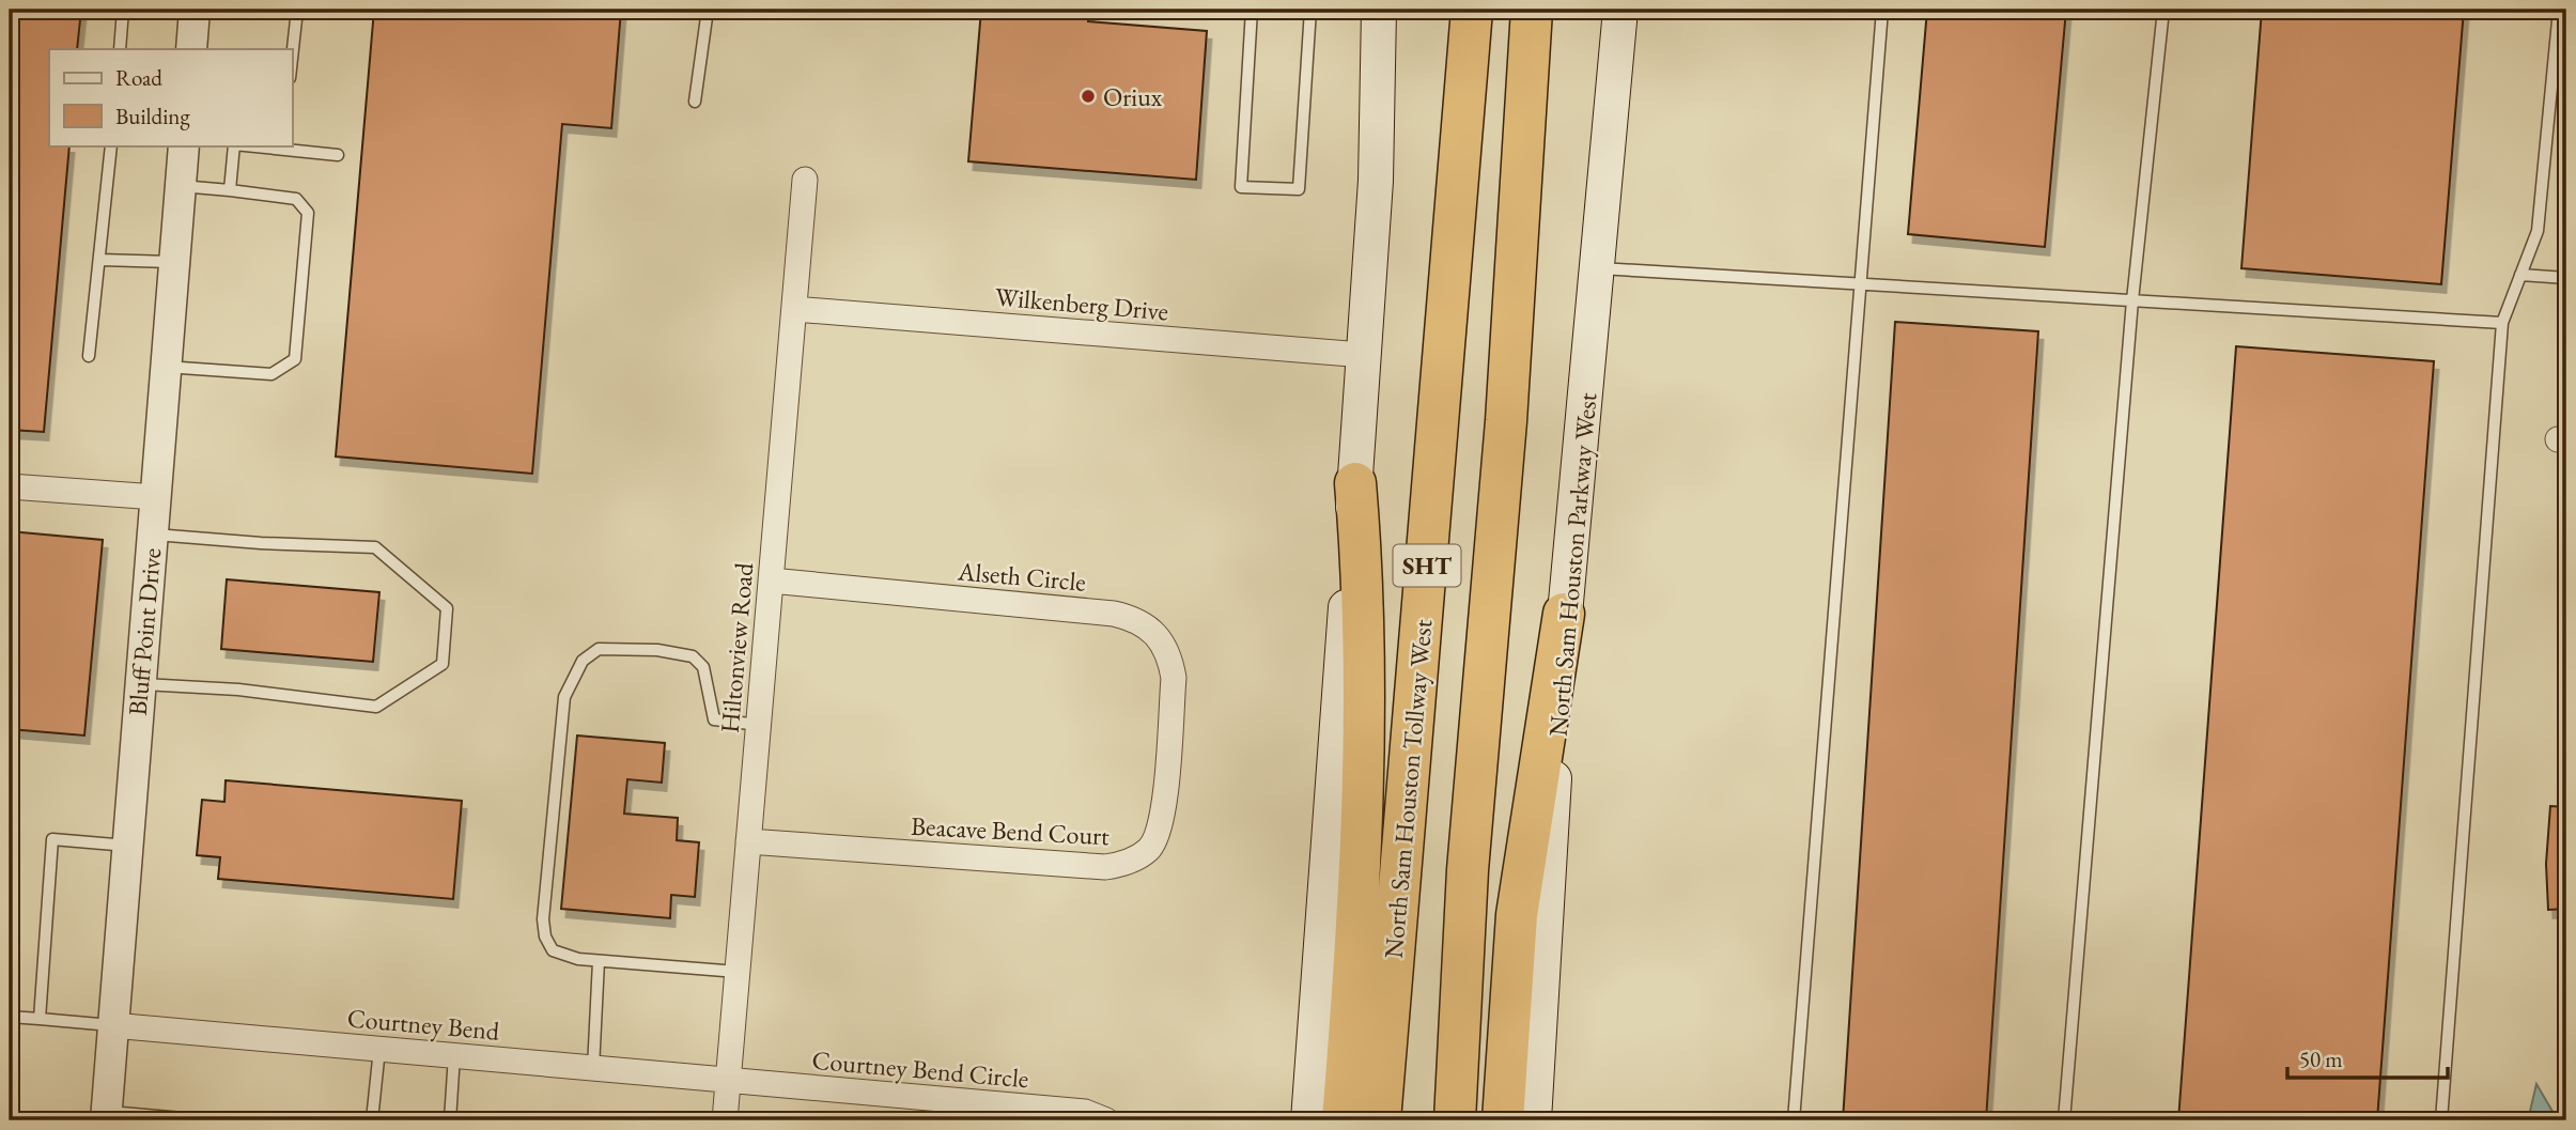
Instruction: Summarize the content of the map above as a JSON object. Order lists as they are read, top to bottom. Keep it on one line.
{"streets":{"highway":["SHT","North Sam Houston Tollway West"],"main road":["North Sam Houston Parkway West"],"street":["Wilkenberg Drive","Alseth Circle","Bluff Point Drive","Hiltonview Road","Beacave Bend Court","Courtney Bend","Courtney Bend Circle"]},"crossings":[["Wilkenberg Drive","Hiltonview Road"],["Alseth Circle","Hiltonview Road"],["Alseth Circle","Beacave Bend Court"],["Bluff Point Drive","Courtney Bend"],["Hiltonview Road","Beacave Bend Court"],["Hiltonview Road","Courtney Bend"],["Hiltonview Road","Courtney Bend Circle"],["Courtney Bend","Courtney Bend Circle"]],"places":["Oriux"],"legend":["Road","Building"],"scale_bar":"50 m"}
